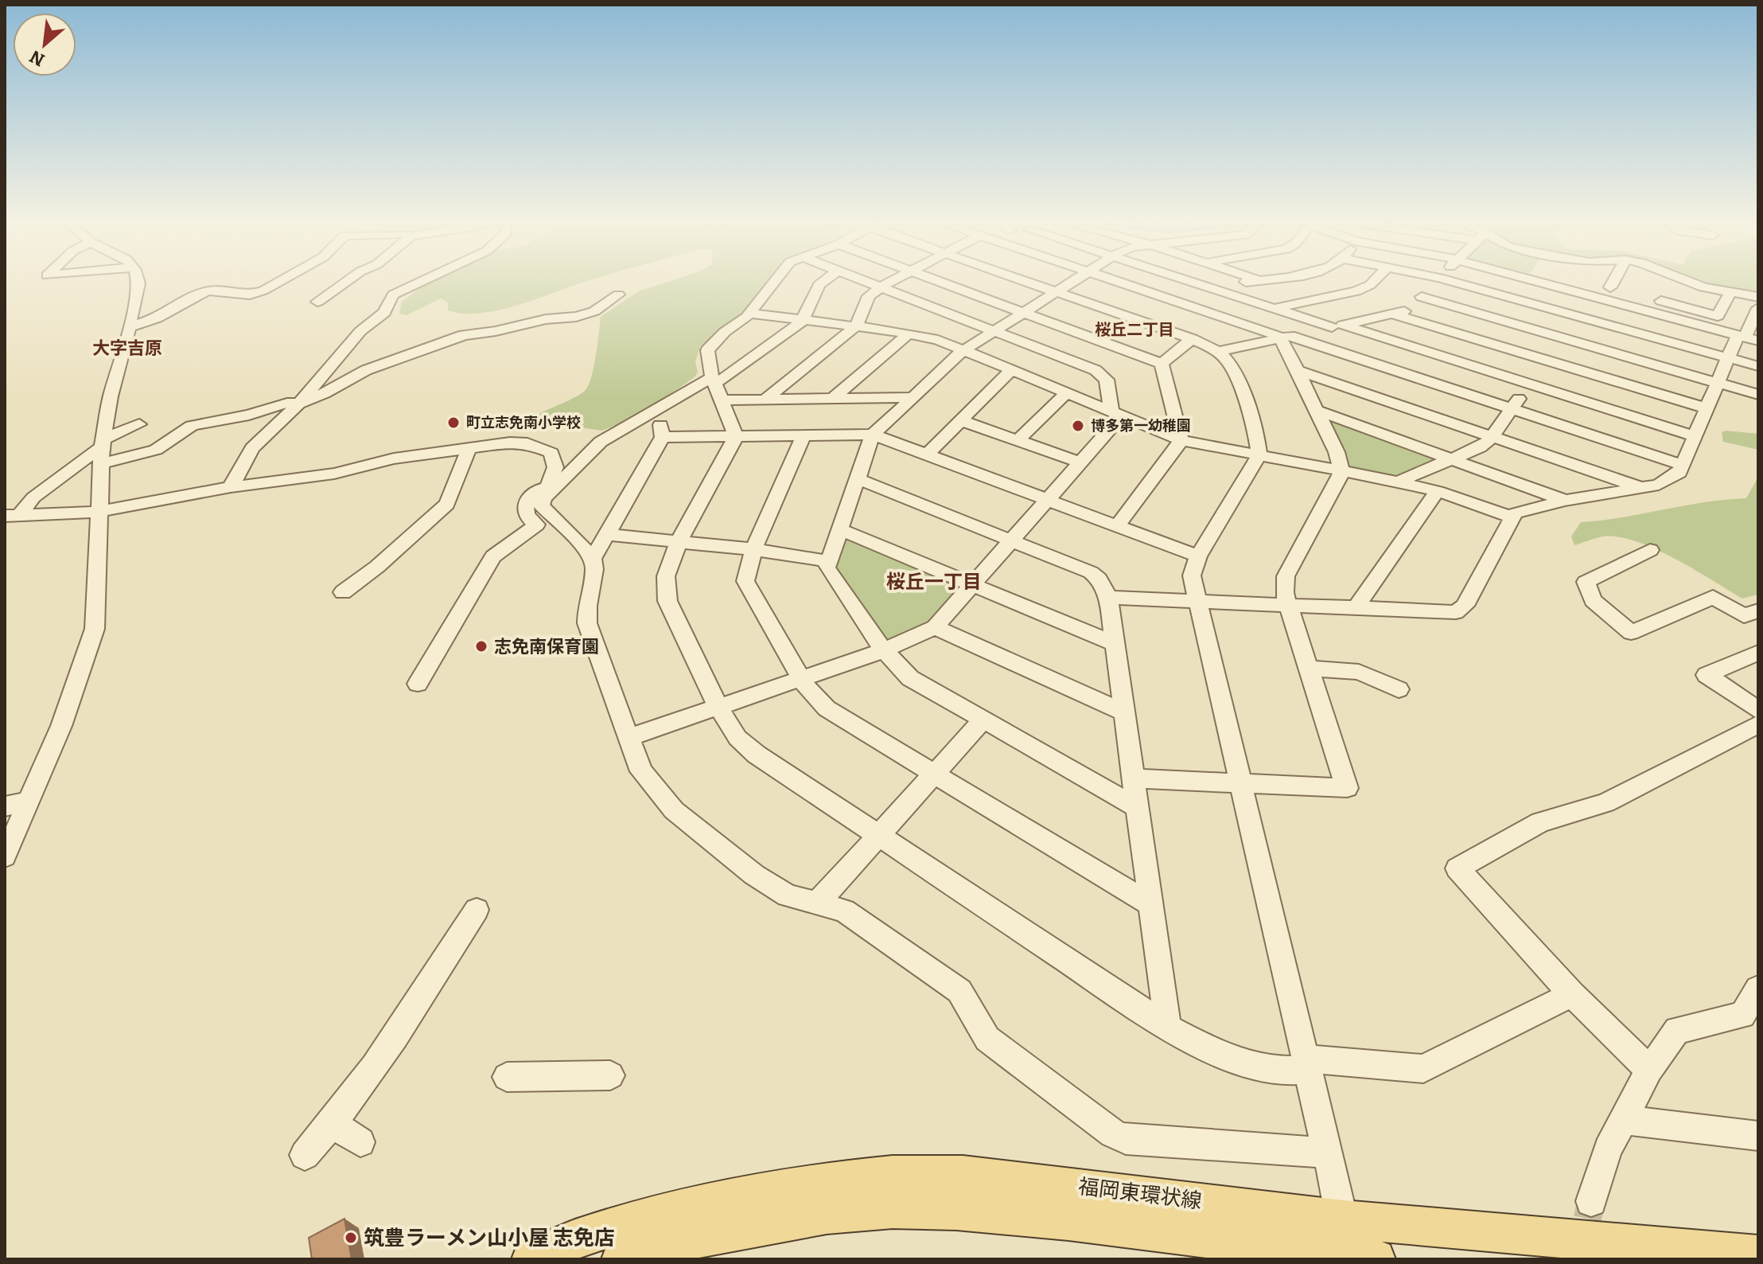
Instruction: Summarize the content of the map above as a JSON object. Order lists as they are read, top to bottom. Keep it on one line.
{"streets":{"main road":["福岡東環状線"]},"districts":["桜丘二丁目","大字吉原","桜丘一丁目"],"places":["町立志免南小学校","博多第一幼稚園","志免南保育園","筑豊ラーメン山小屋 志免店"],"north":"bottom left"}
